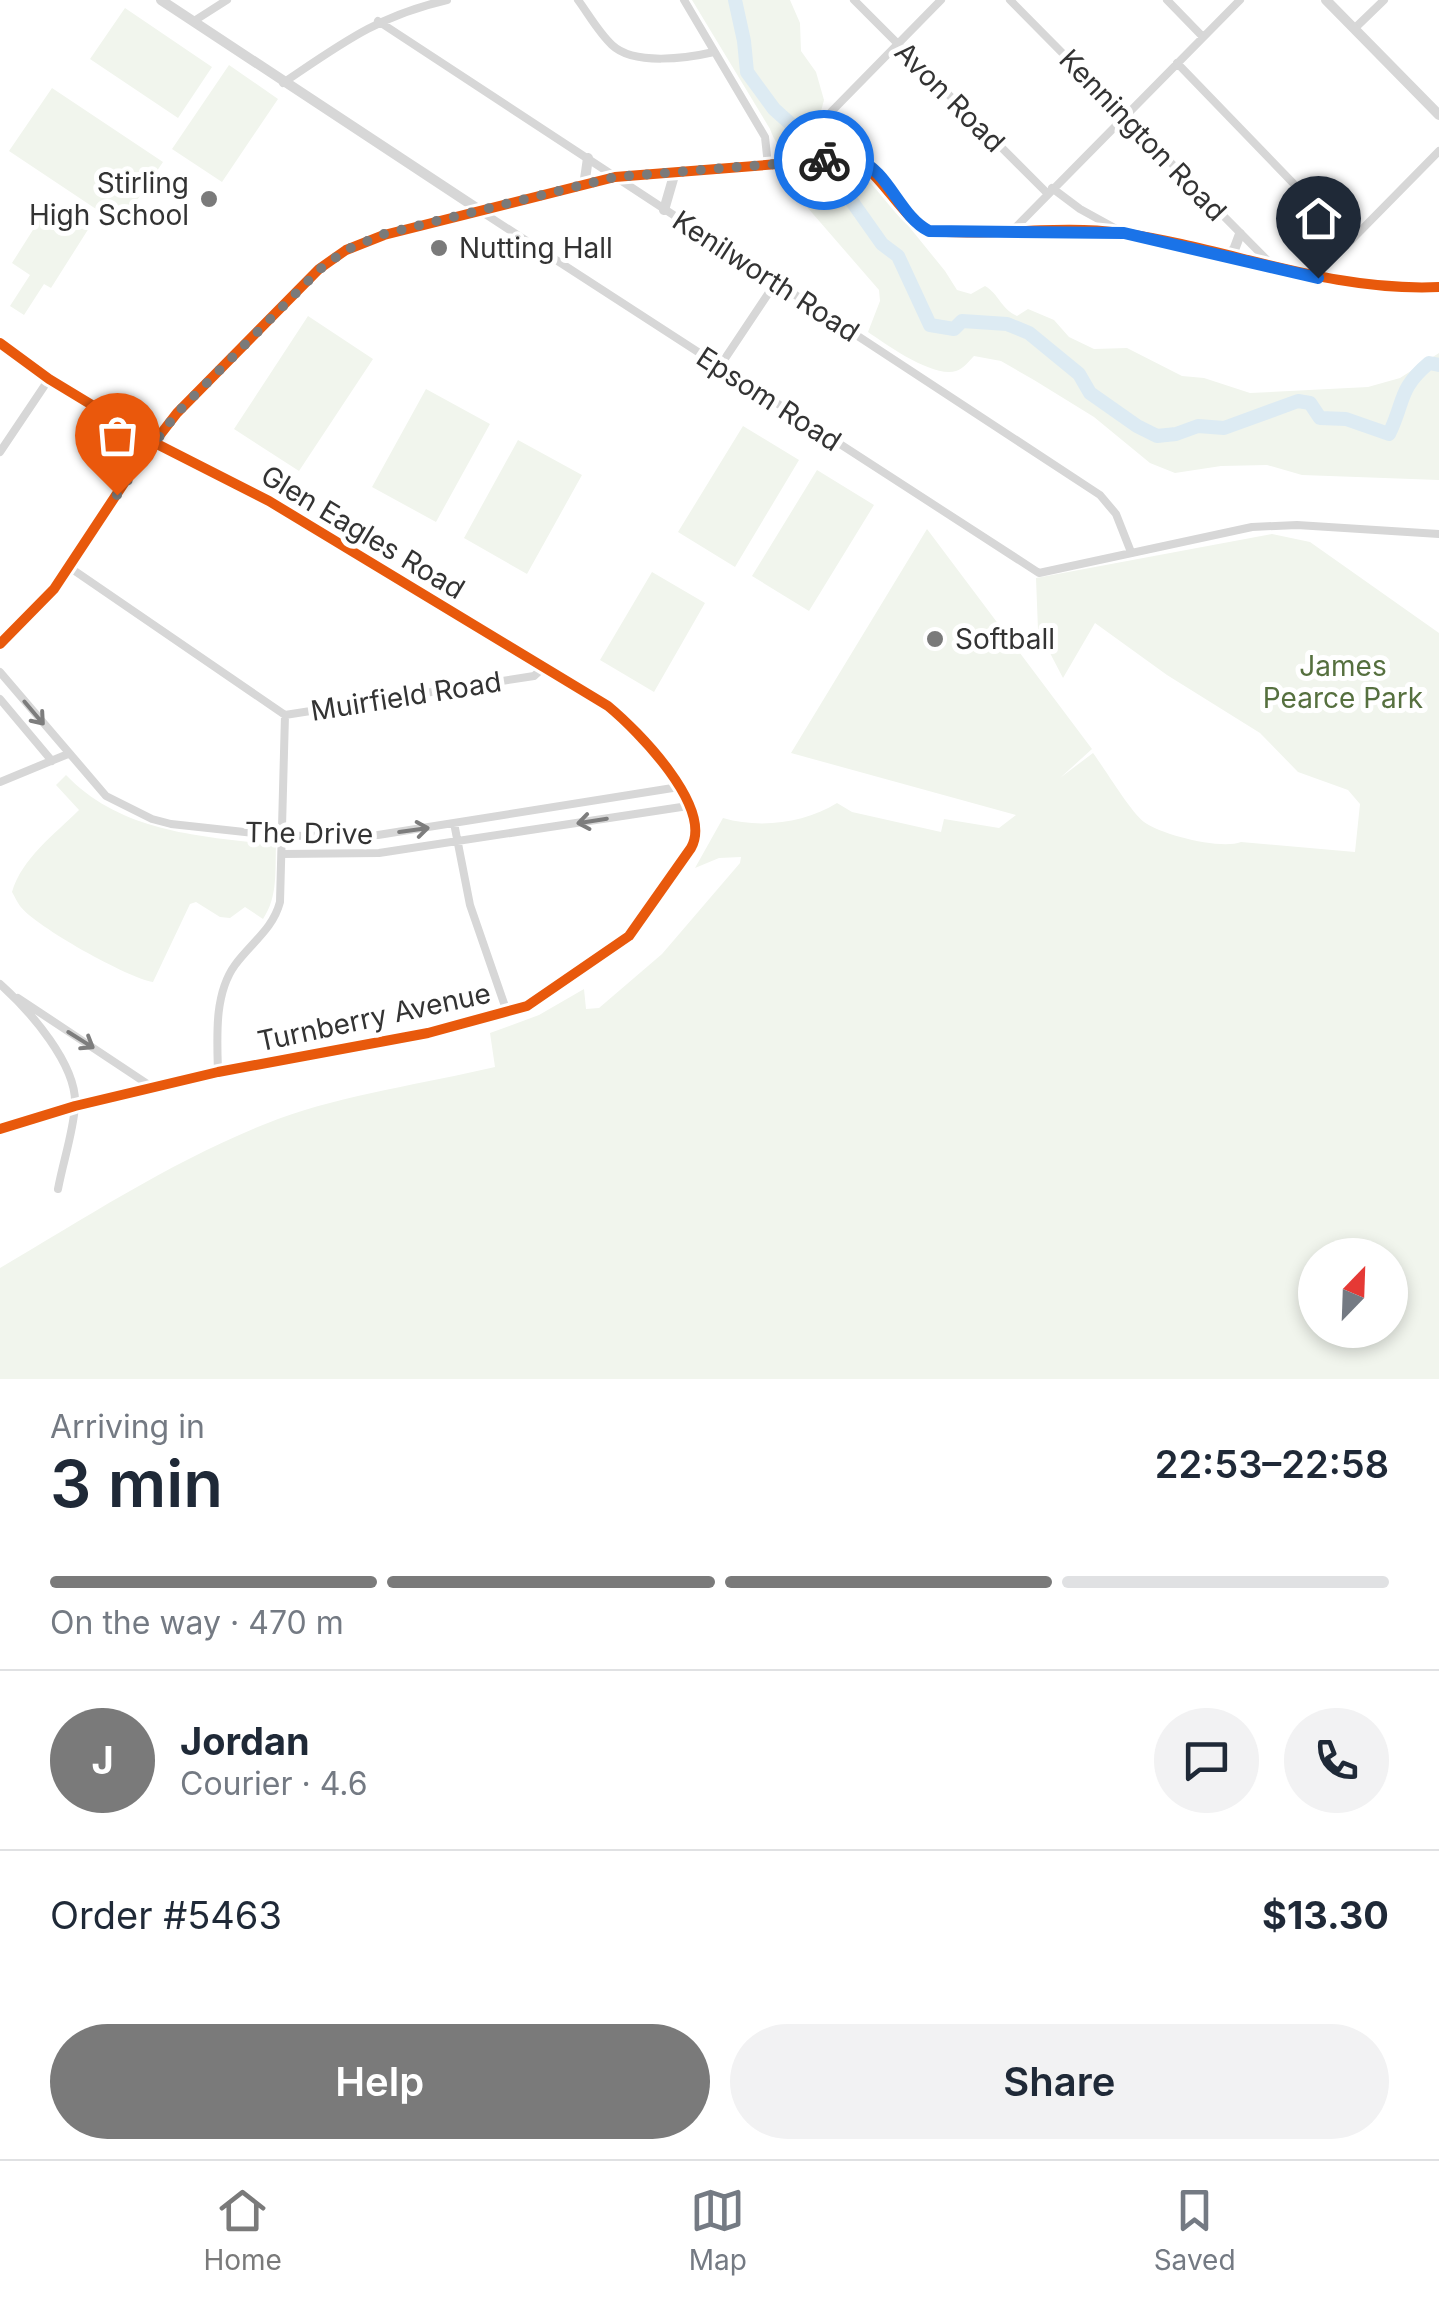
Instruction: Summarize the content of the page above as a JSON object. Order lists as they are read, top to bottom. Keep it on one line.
{"streets":{"street":["Avon Road","Kennington Road","Kenilworth Road","Epsom Road","Glen Eagles Road","Muirfield Road","The Drive","Turnberry Avenue"]},"crossings":[["Kenilworth Road","Epsom Road"],["Glen Eagles Road","Muirfield Road"],["Glen Eagles Road","The Drive"],["Glen Eagles Road","Turnberry Avenue"],["The Drive","Turnberry Avenue"]],"parks":["James Pearce Park"],"places":["Stirling High School","Nutting Hall","Softball"],"north":"top right","page":{"heading":["3 min","Arriving in","22:53–22:58"],"panel":["Jordan","Courier · 4.6","Order #5463","$13.30"],"bar":"On the way · 470 m","round":"J","buttons":["Help","Share"],"tabs":["Home","Map","Saved"]}}
